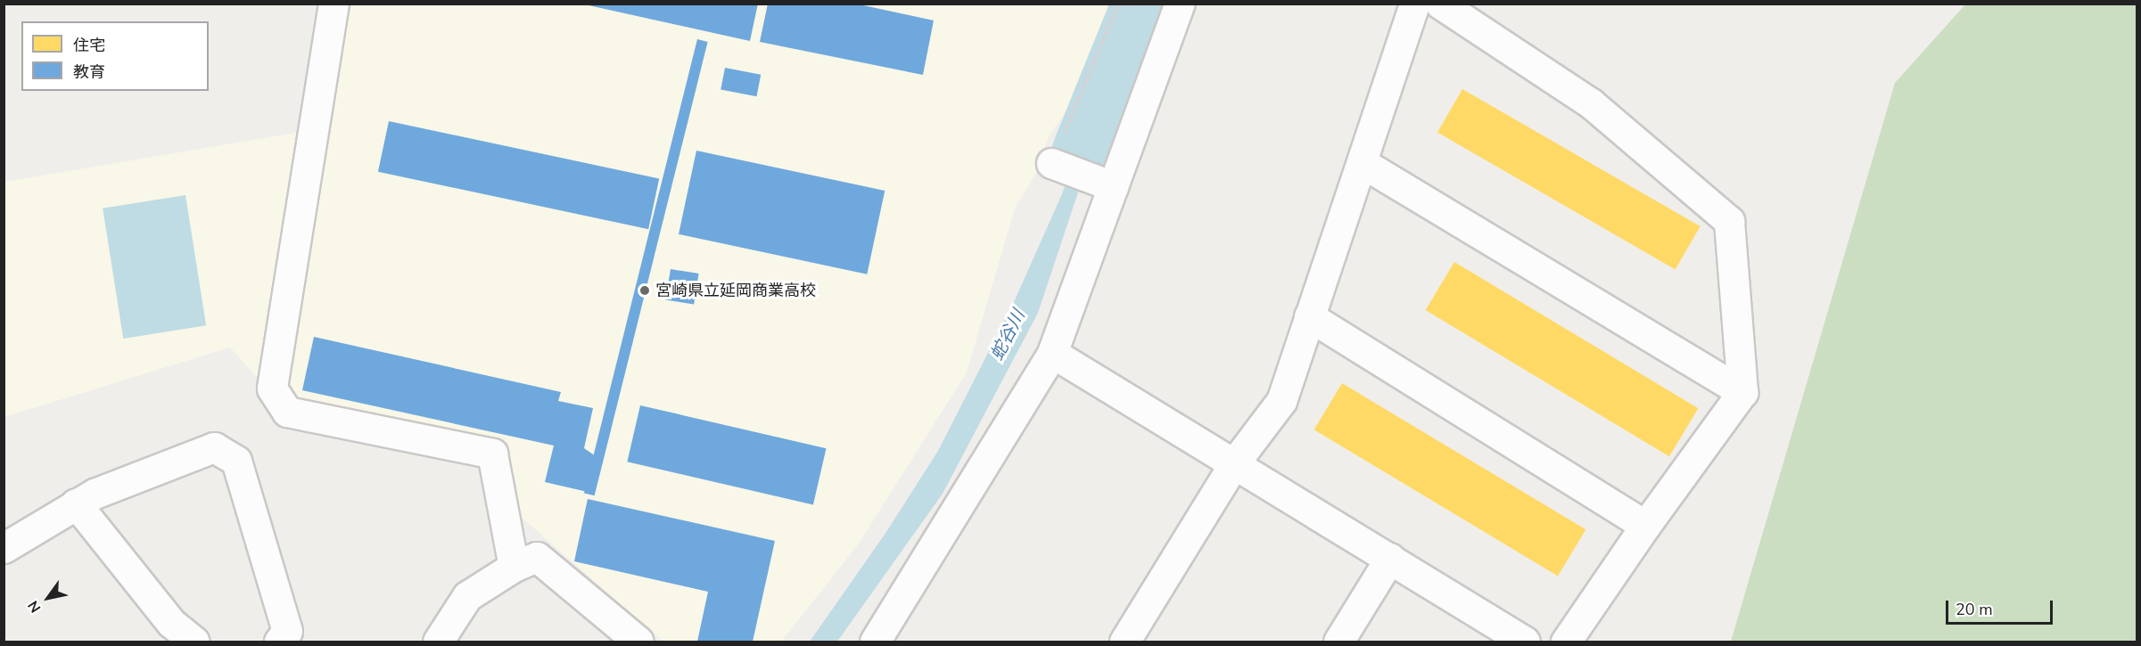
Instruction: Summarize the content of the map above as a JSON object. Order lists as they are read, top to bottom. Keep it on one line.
{"water":["蛇谷川"],"places":["宮崎県立延岡商業高校"],"legend":["住宅","教育"],"scale_bar":"20 m","north":"bottom left"}
